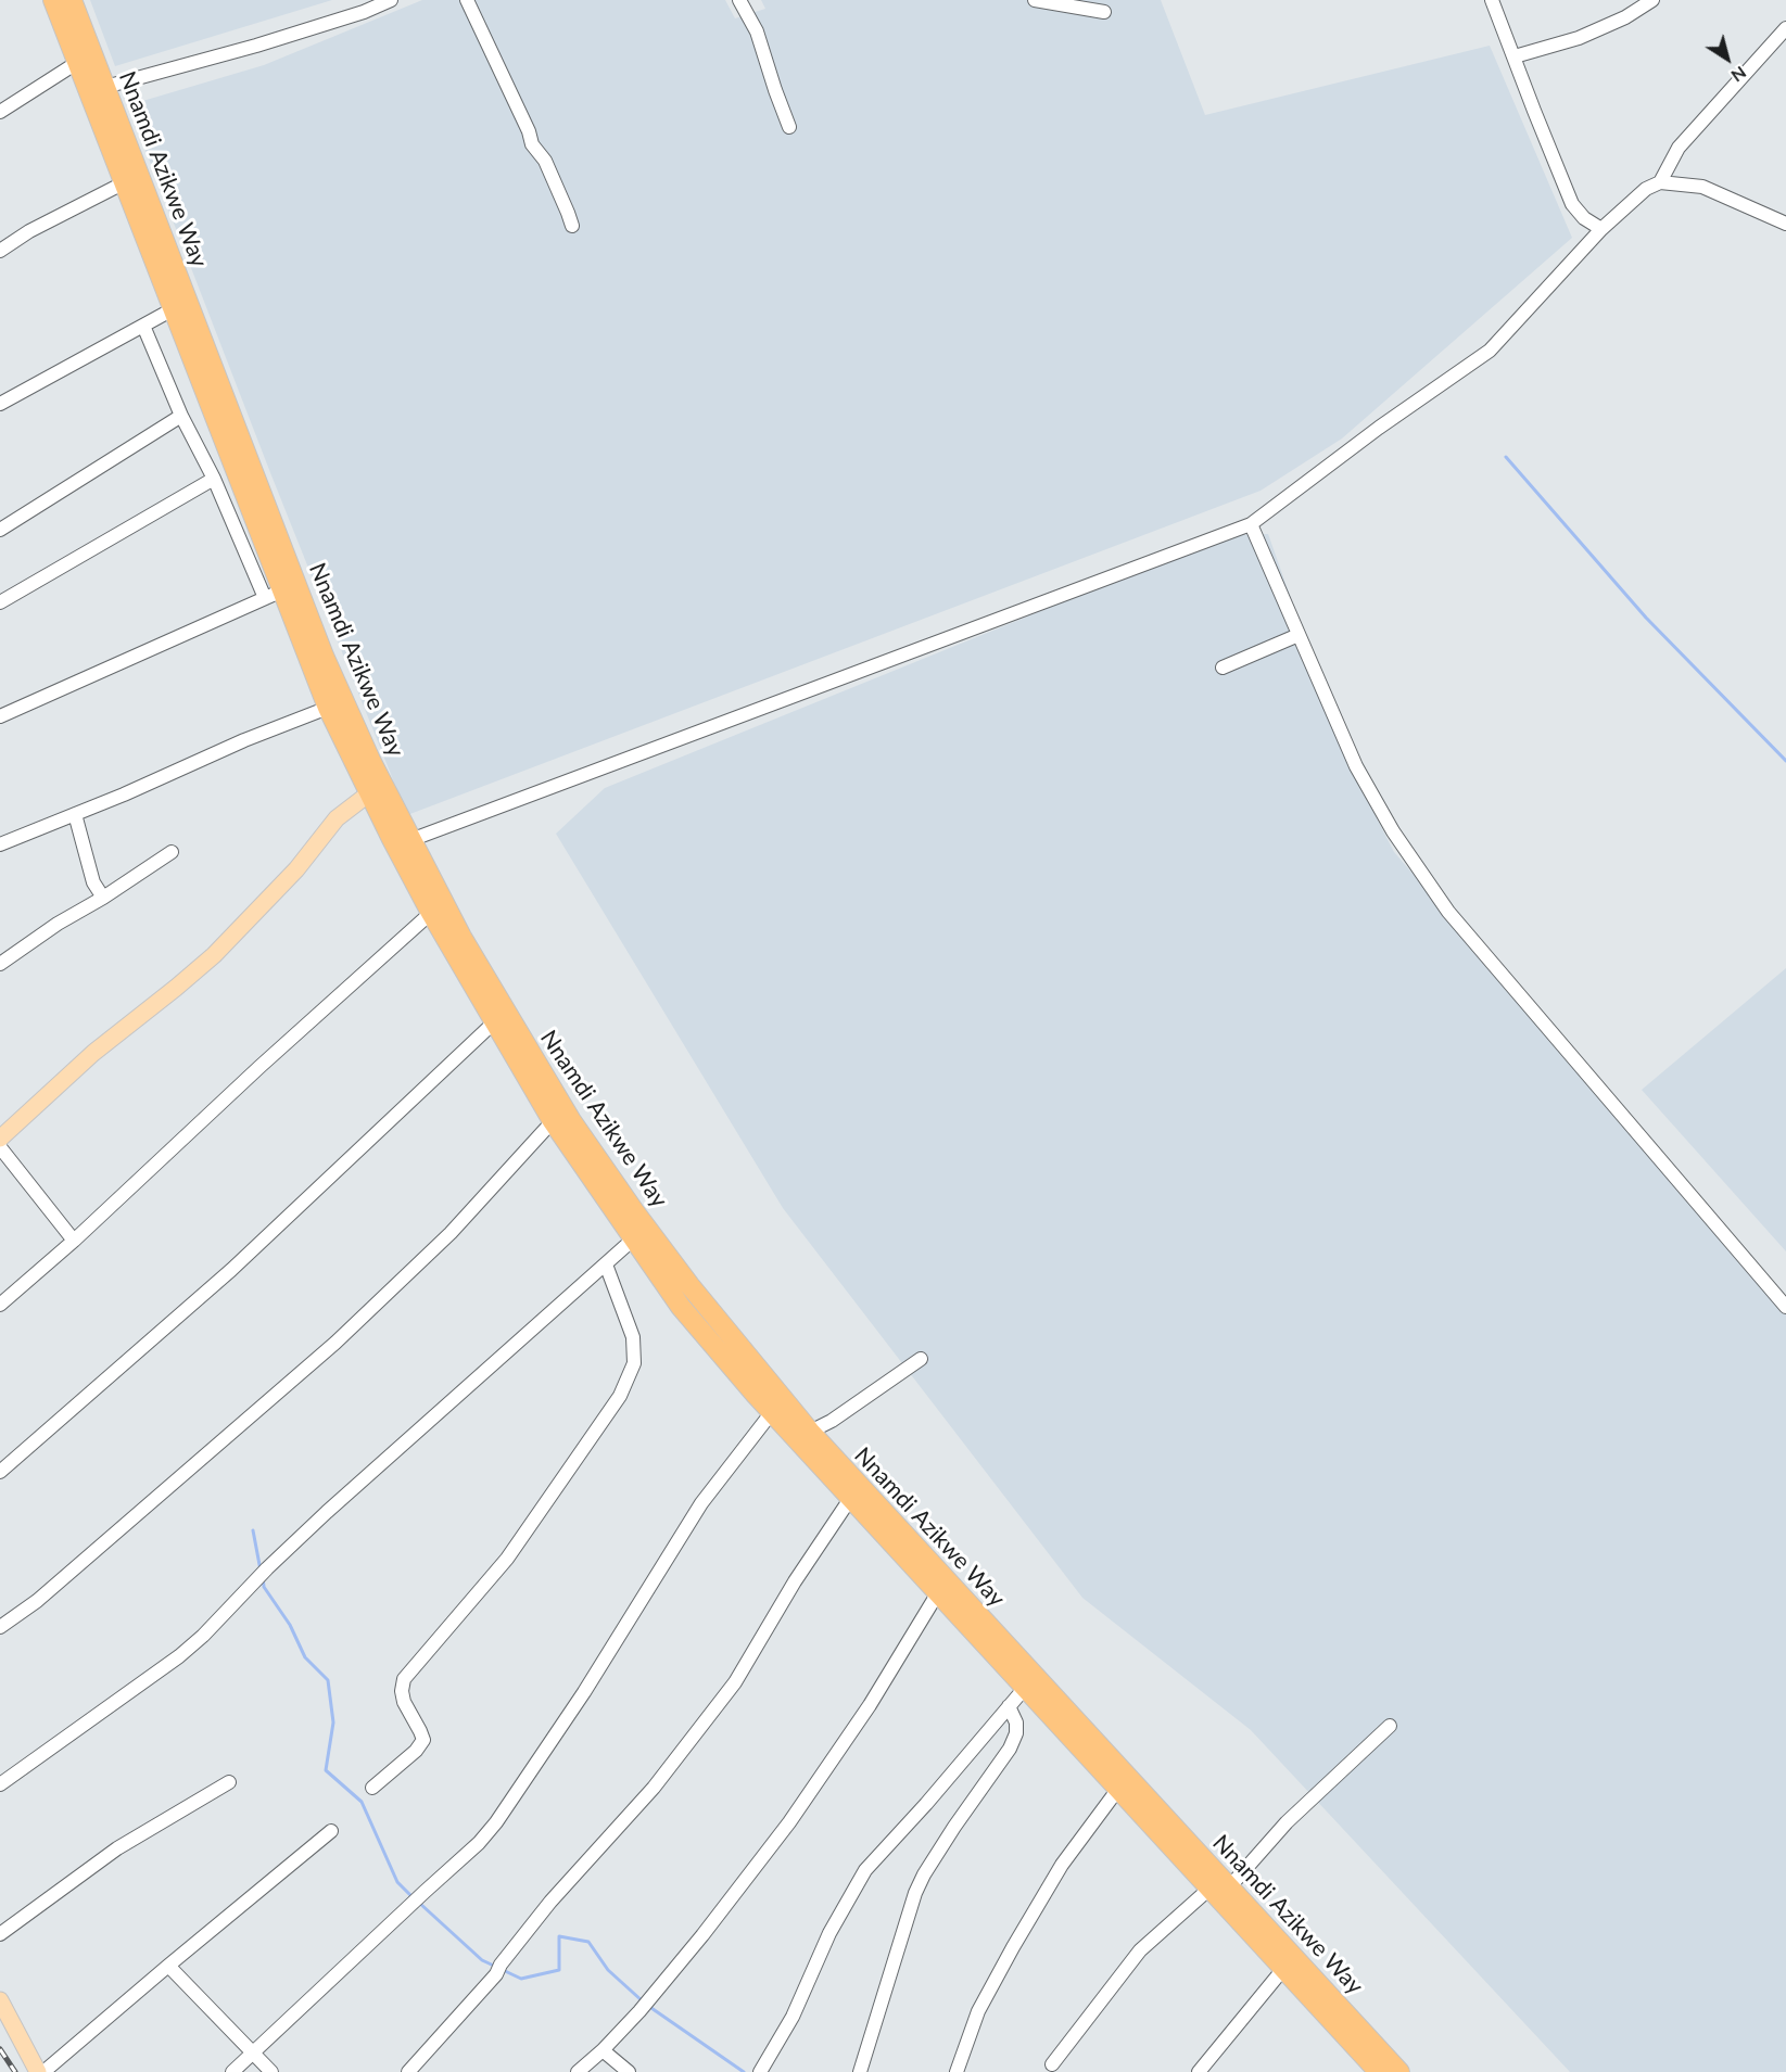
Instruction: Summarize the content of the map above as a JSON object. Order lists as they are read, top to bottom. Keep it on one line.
{"streets":{"highway":["Nnamdi Azikwe Way"]},"north":"bottom right"}
